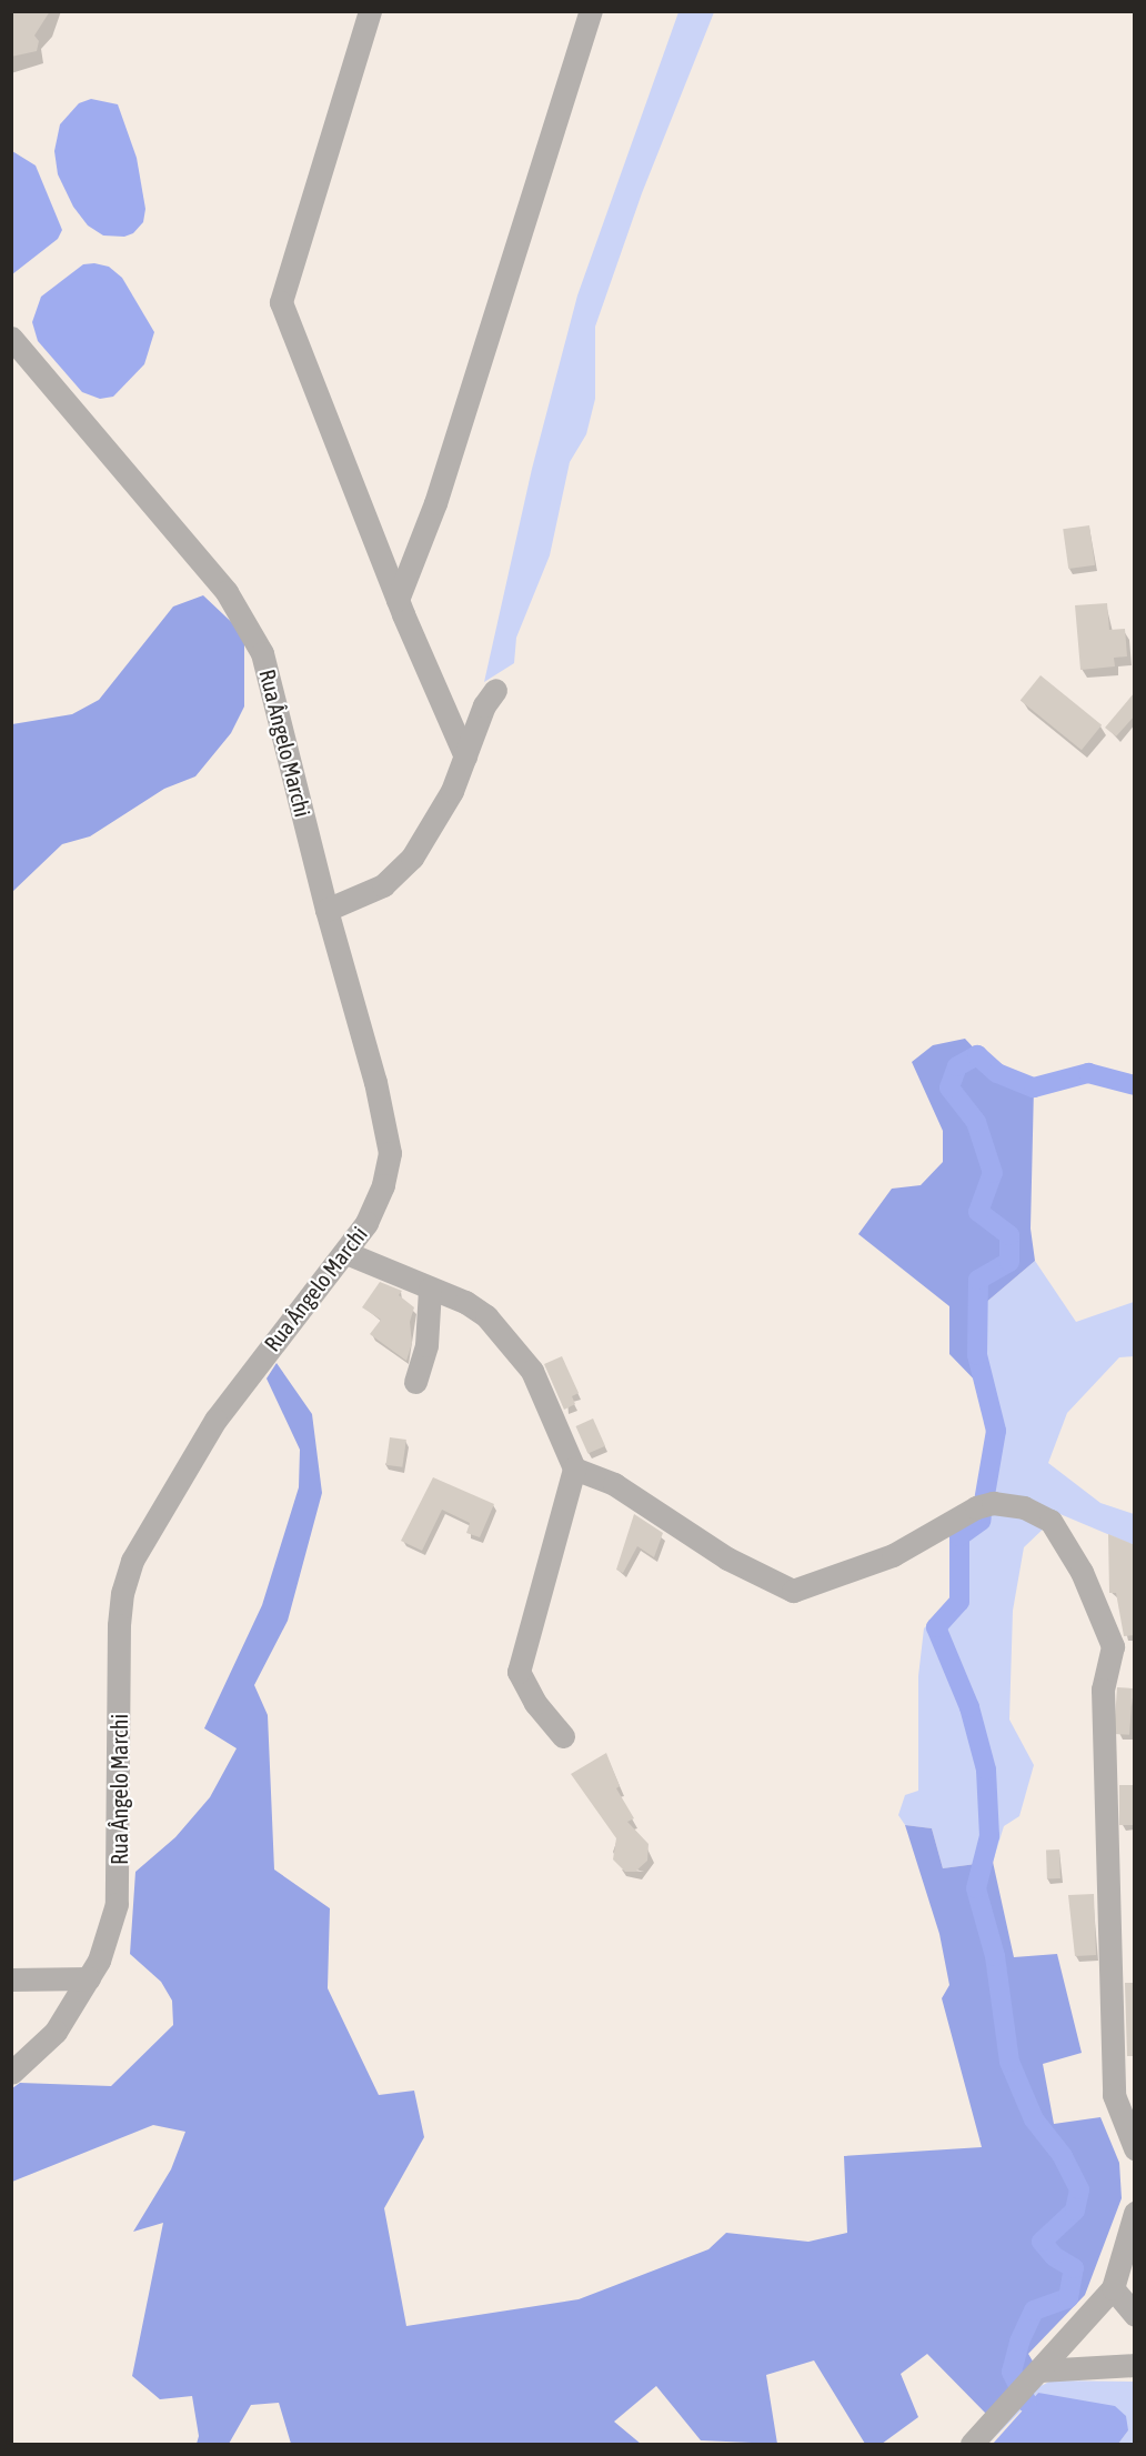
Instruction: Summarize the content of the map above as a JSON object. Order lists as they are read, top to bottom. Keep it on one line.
{"streets":{"street":["Rua Ângelo Marchi"]}}
